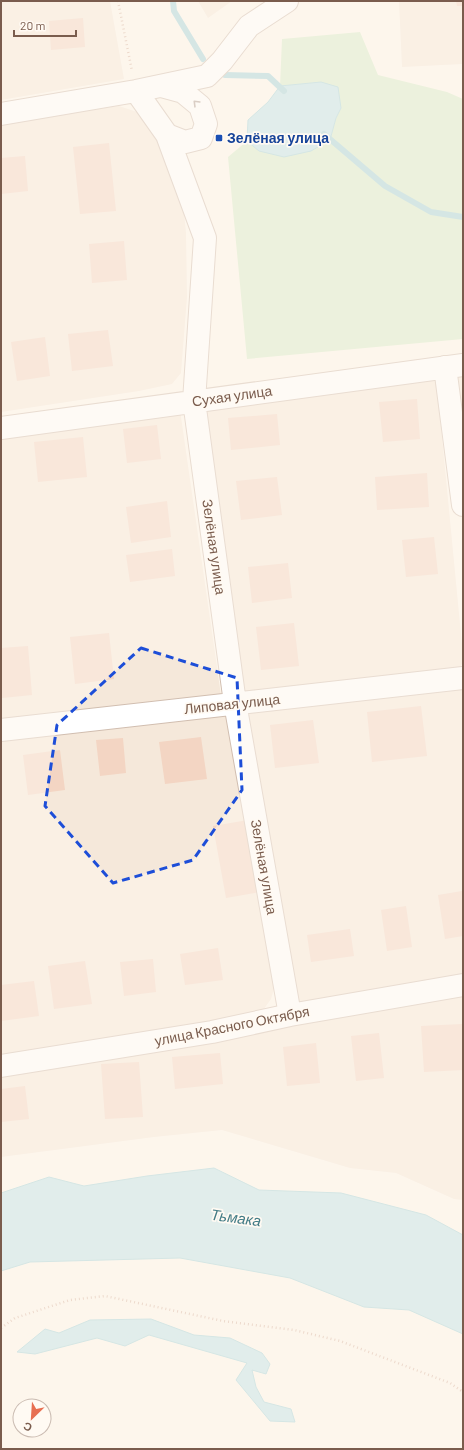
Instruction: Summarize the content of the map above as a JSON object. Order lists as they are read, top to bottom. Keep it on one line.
{"streets":{"street":["Сухая улица","Зелёная улица","Липовая улица","улица Красного Октября"]},"crossings":[["Сухая улица","Зелёная улица"],["Зелёная улица","Липовая улица"],["Зелёная улица","улица Красного Октября"]],"water":["Тьмака"],"places":{"transit":["Зелёная улица"]},"scale_bar":"20 m","north":"bottom left"}
